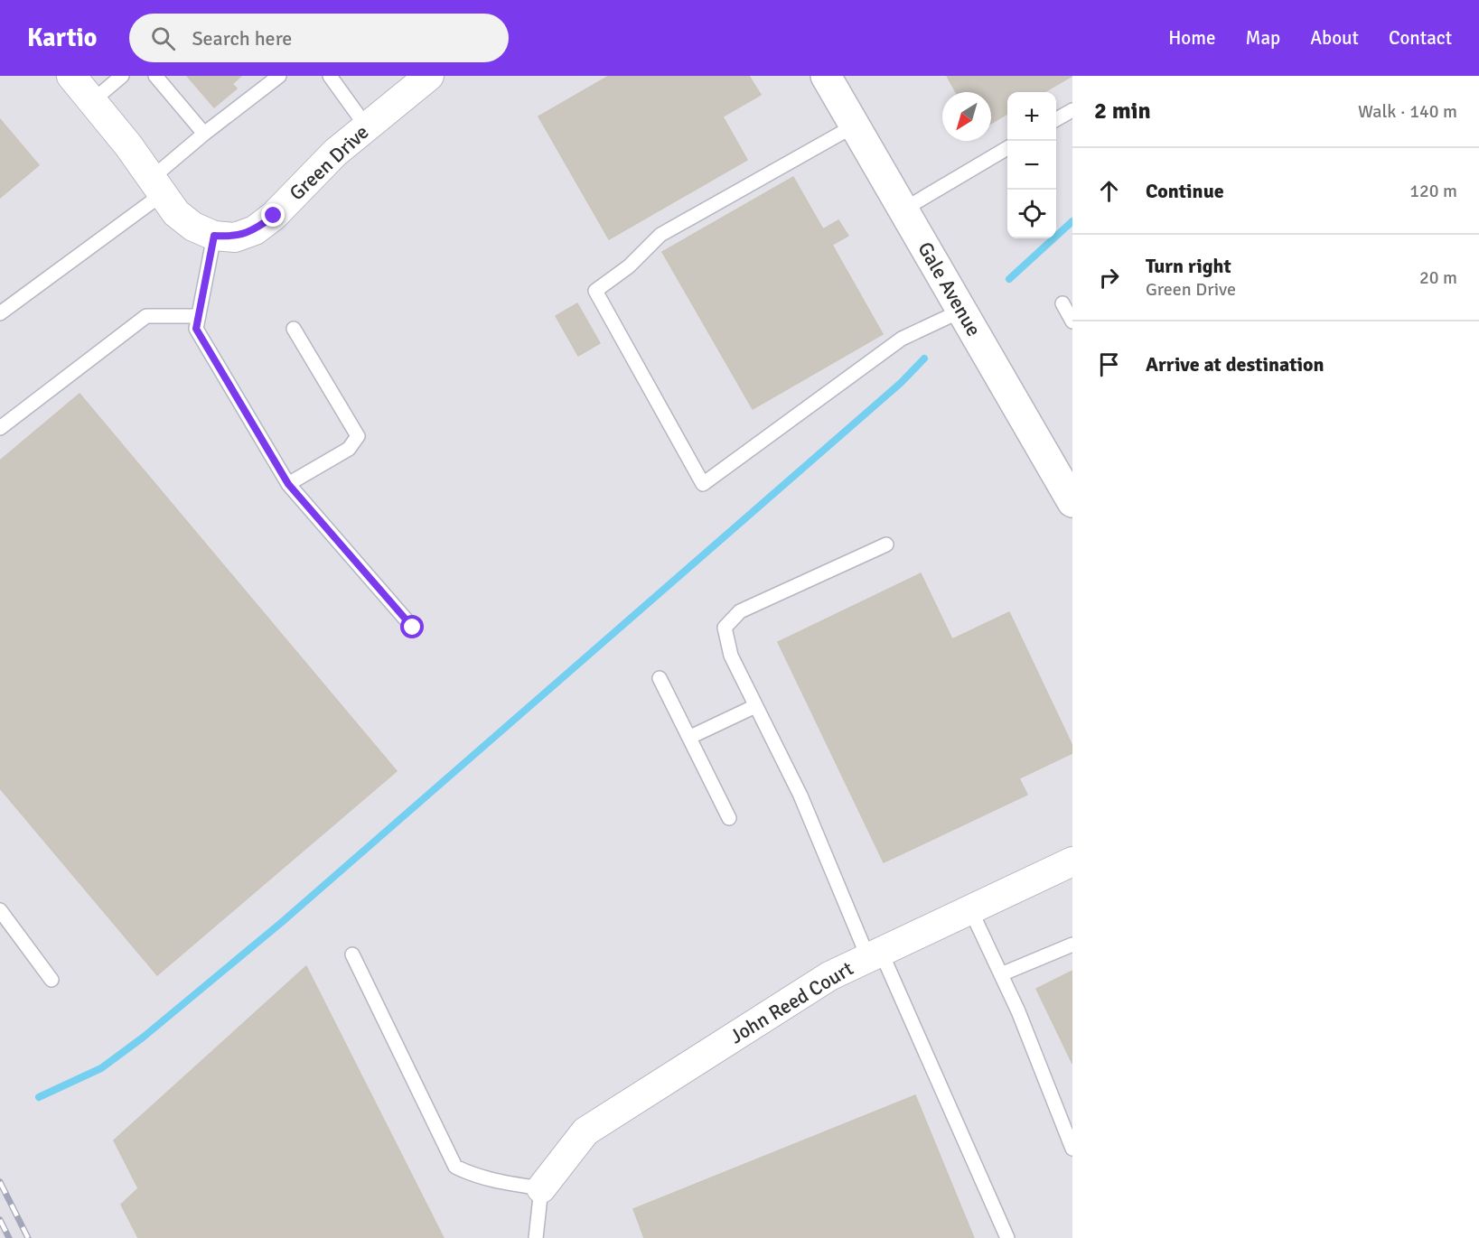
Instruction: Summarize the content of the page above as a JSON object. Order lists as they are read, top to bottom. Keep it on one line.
{"streets":{"main road":["Gale Avenue"],"street":["Green Drive","John Reed Court"]},"north":"bottom left","page":{"header":"Kartio","search":"Search here","nav":["Home","Map","About","Contact"],"heading":["2 min","Walk · 140 m"],"map_buttons":["+","−"],"list":[["Continue","120 m"],["Turn right","Green Drive","20 m"],"Arrive at destination"]}}
